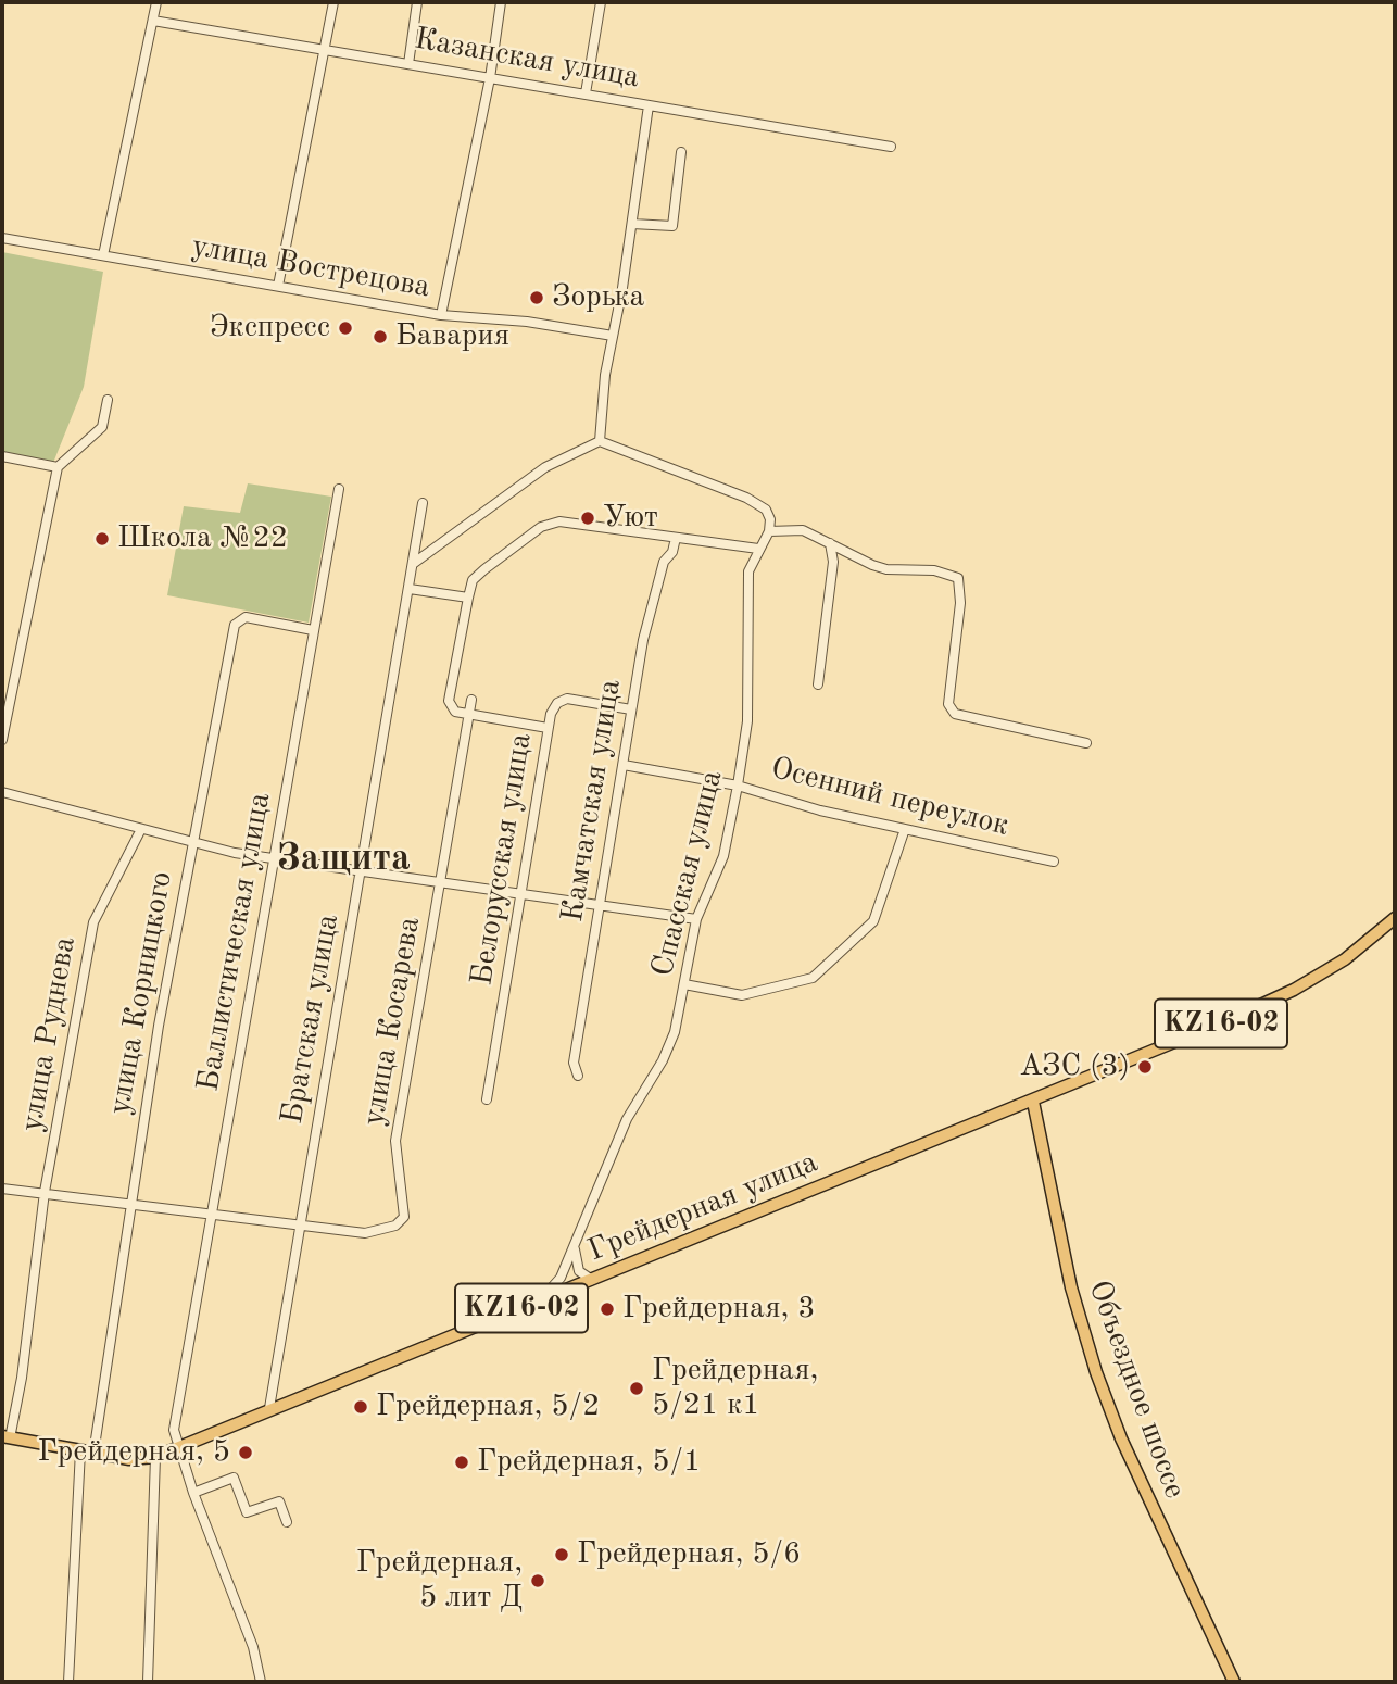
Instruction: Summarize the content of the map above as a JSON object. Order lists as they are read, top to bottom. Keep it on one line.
{"streets":{"main road":["KZ16-02","Грейдерная улица","Объездное шоссе"],"street":["Казанская улица","улица Вострецова","Осенний переулок","Камчатская улица","Белорусская улица","Спасская улица","Баллистическая улица","улица Корницкого","Братская улица","улица Косарева","улица Руднева"]},"crossings":[["Осенний переулок","Камчатская улица"],["Осенний переулок","Спасская улица"],["Камчатская улица","Белорусская улица"],["Спасская улица","Грейдерная улица"],["Баллистическая улица","улица Корницкого"],["Баллистическая улица","Грейдерная улица"],["улица Корницкого","Грейдерная улица"],["Братская улица","улица Косарева"],["Братская улица","Грейдерная улица"],["KZ16-02","Грейдерная улица"],["KZ16-02","Объездное шоссе"],["улица Руднева","Грейдерная улица"],["Грейдерная улица","Объездное шоссе"]],"districts":["Защита"],"places":["Зорька","Экспресс","Бавария","Уют","Школа №22","АЗС (3)","Грейдерная, 3","Грейдерная, 5/21 к1","Грейдерная, 5/2","Грейдерная, 5","Грейдерная, 5/1","Грейдерная, 5/6","Грейдерная, 5 лит Д"]}
